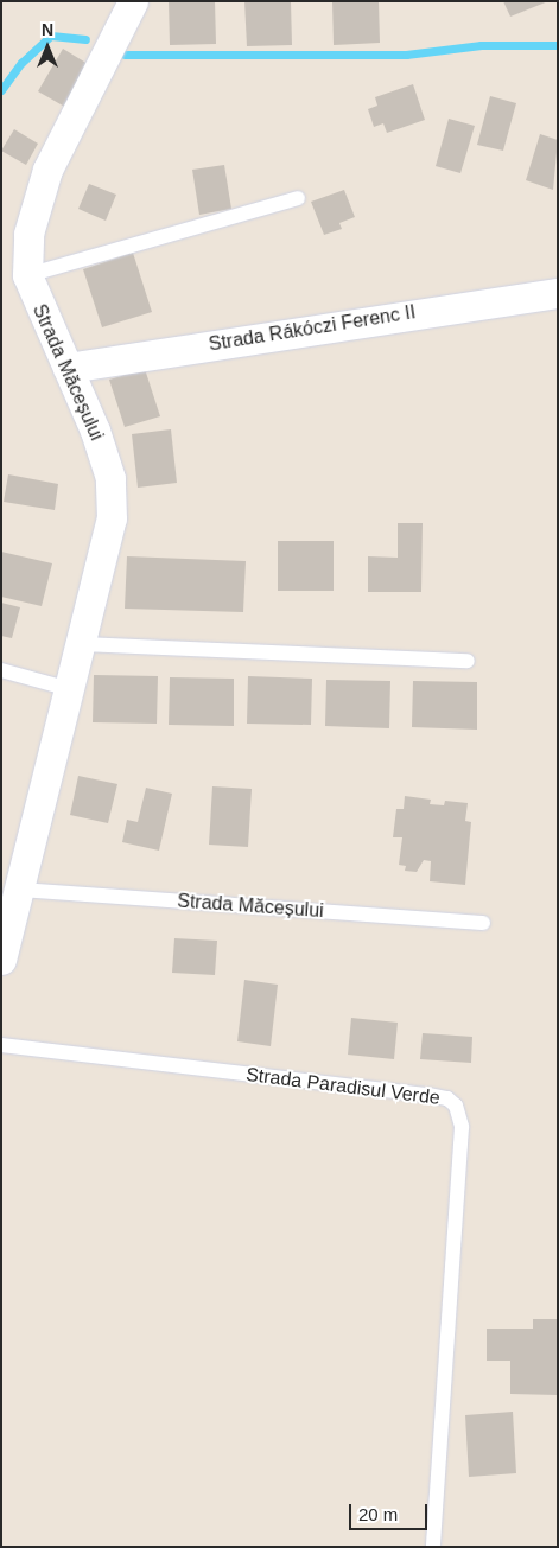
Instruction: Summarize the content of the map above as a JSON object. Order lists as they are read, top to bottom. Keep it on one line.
{"streets":{"street":["Strada Rákóczi Ferenc II","Strada Măceșului"],"lane":["Strada Paradisul Verde"]},"crossings":[["Strada Rákóczi Ferenc II","Strada Măceșului"]],"scale_bar":"20 m","north":"top"}
